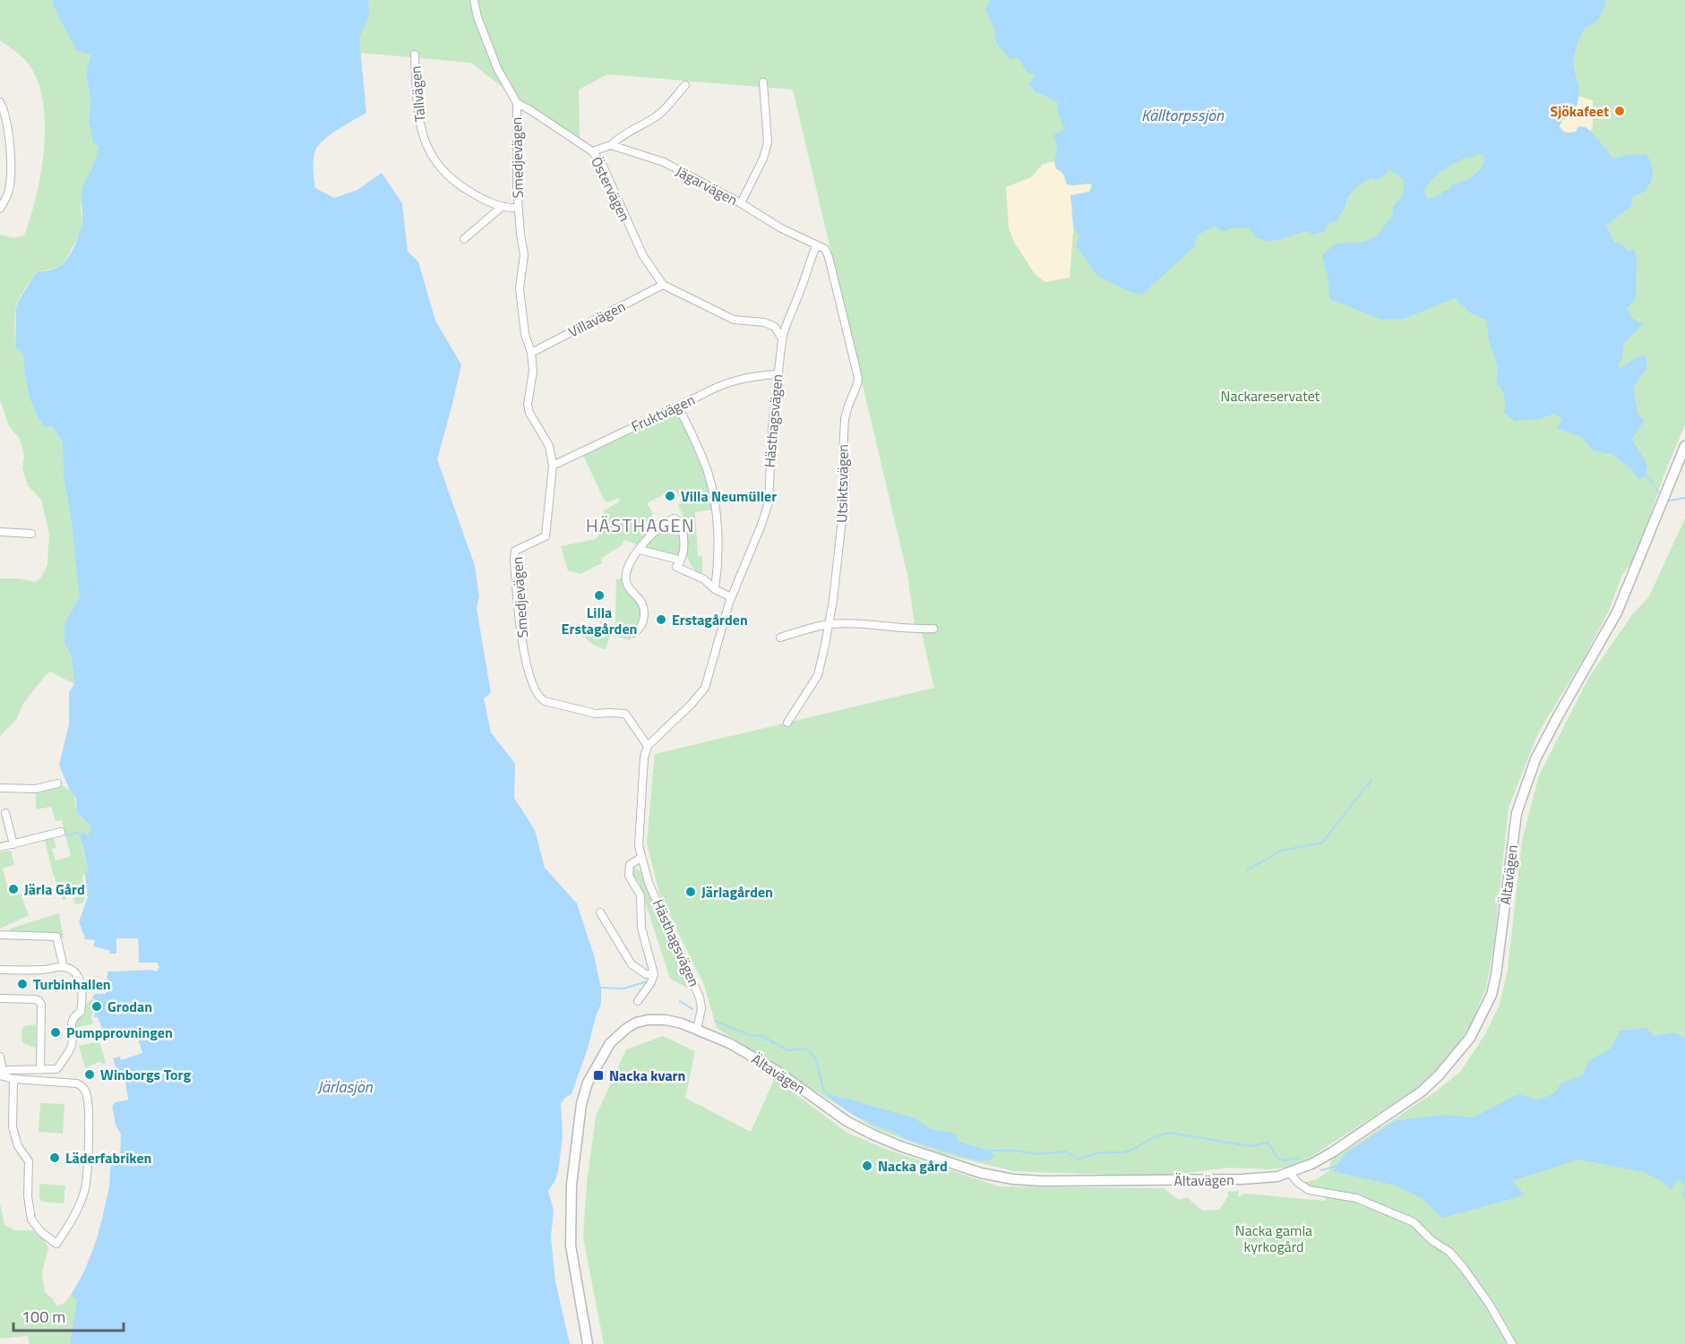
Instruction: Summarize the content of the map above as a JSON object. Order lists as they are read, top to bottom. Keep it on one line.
{"streets":{"main road":["Ältavägen"],"street":["Tallvägen","Smedjevägen","Jägarvägen","Östervägen","Villavägen","Fruktvägen","Hästhagsvägen","Utsiktsvägen"]},"crossings":[["Tallvägen","Smedjevägen"],["Smedjevägen","Östervägen"],["Smedjevägen","Villavägen"],["Smedjevägen","Fruktvägen"],["Smedjevägen","Hästhagsvägen"],["Jägarvägen","Hästhagsvägen"],["Jägarvägen","Utsiktsvägen"],["Östervägen","Villavägen"],["Östervägen","Hästhagsvägen"],["Fruktvägen","Hästhagsvägen"],["Hästhagsvägen","Utsiktsvägen"],["Hästhagsvägen","Ältavägen"]],"districts":["HÄSTHAGEN"],"water":["Källtorpssjön","Järlasjön"],"parks":["Nackareservatet","Nacka gamla kyrkogård"],"places":{"other":["Sjökafeet","Villa Neumüller","Lilla Erstagården","Erstagården","Järla Gård","Järlagården","Turbinhallen","Grodan","Pumpprovningen","Winborgs Torg","Läderfabriken","Nacka gård"],"transit":["Nacka kvarn"]},"scale_bar":"100 m"}
